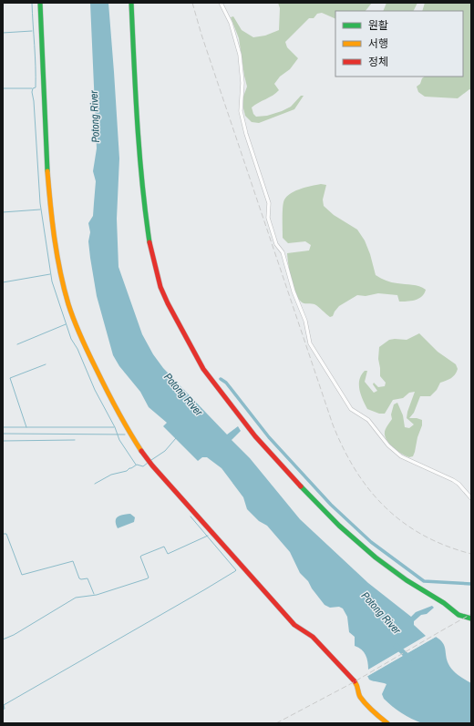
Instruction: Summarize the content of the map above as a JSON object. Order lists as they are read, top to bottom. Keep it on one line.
{"water":["Potong River"],"legend":["원활","서행","정체"]}
